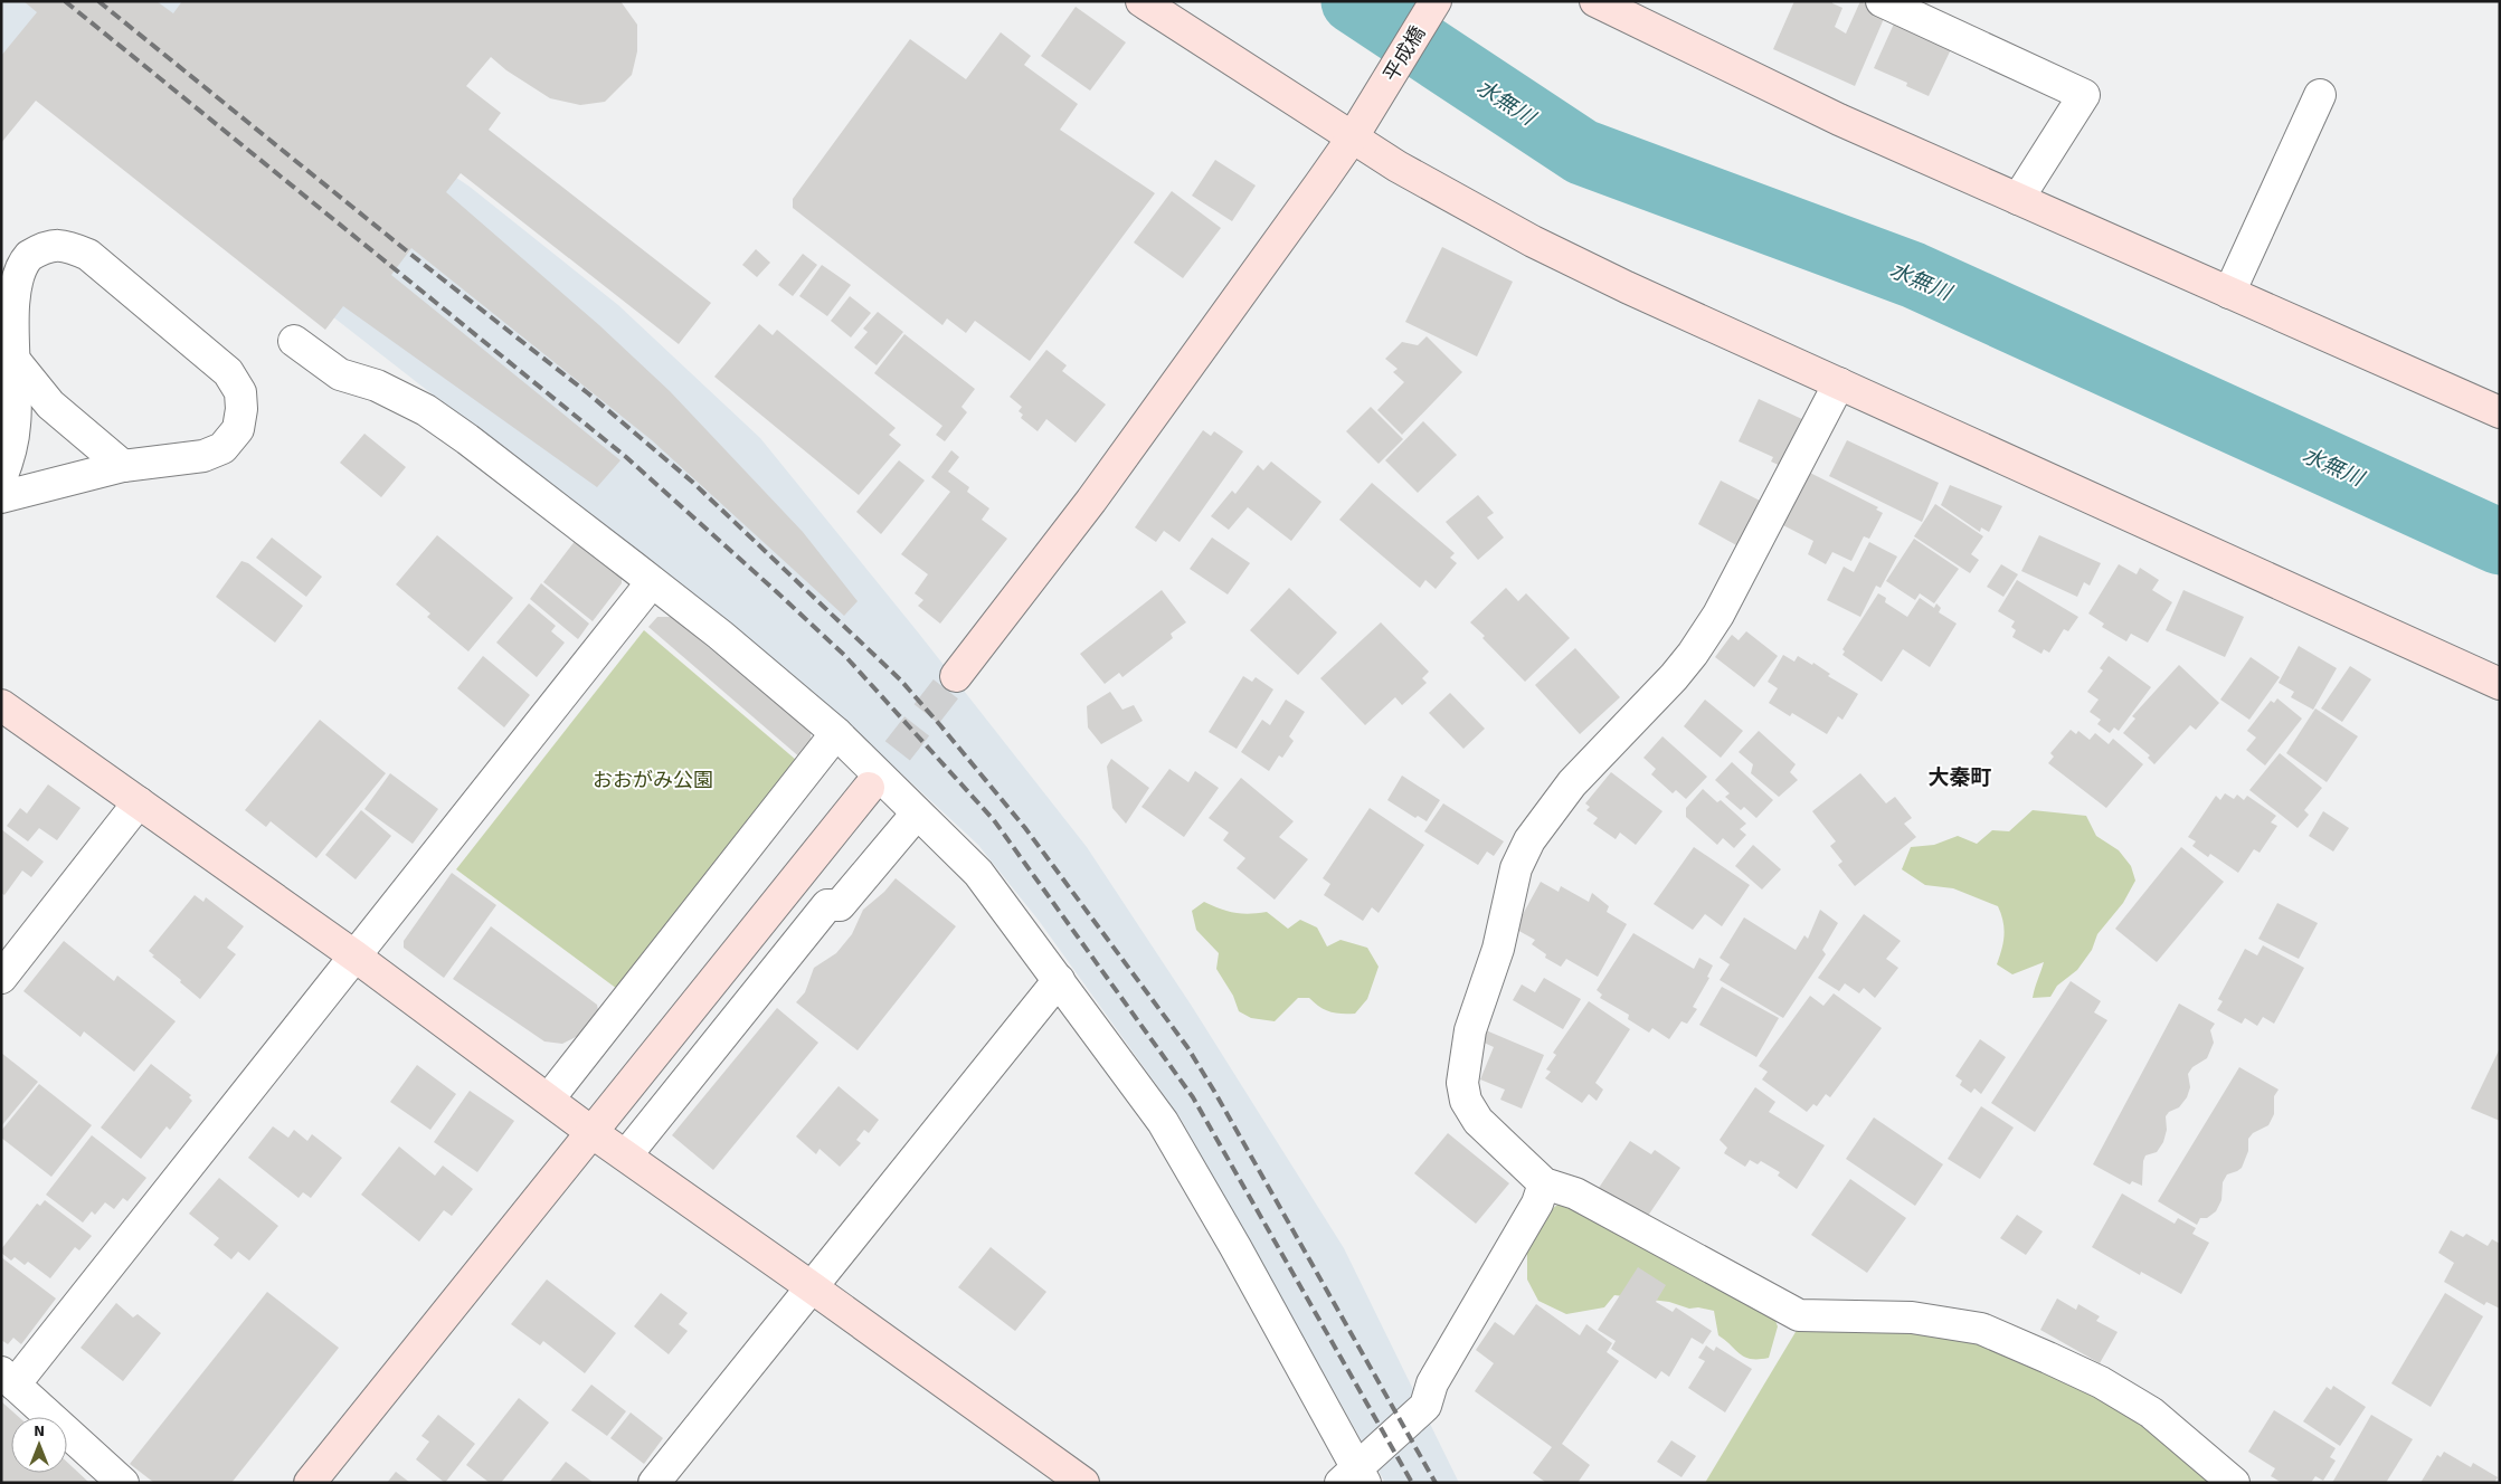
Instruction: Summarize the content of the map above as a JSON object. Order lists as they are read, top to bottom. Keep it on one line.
{"streets":{"street":["平成橋"]},"districts":["大秦町"],"water":["水無川"],"parks":["おおがみ公園"],"north":"top"}
